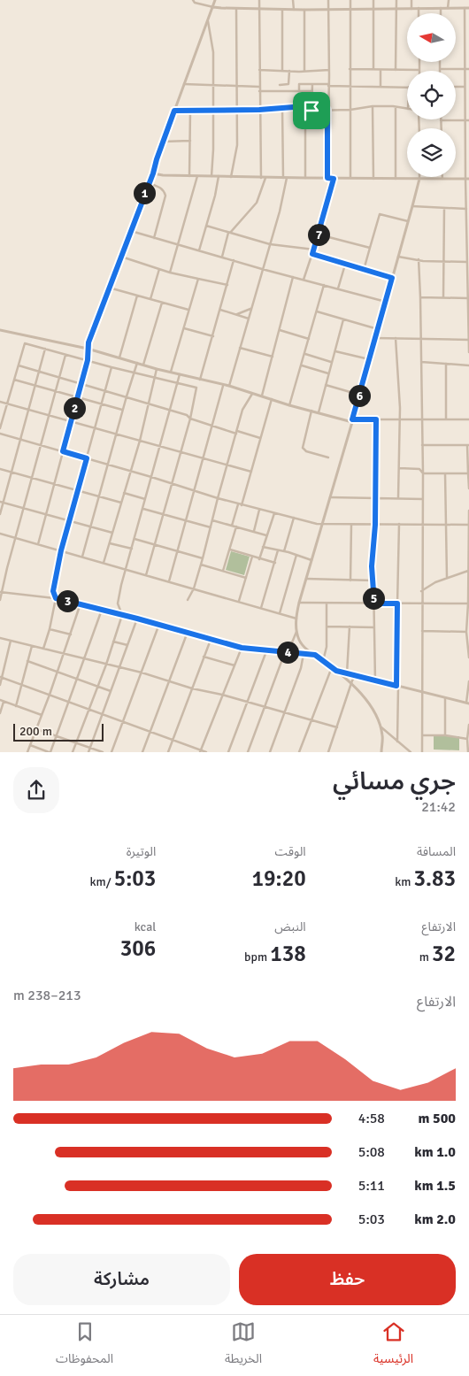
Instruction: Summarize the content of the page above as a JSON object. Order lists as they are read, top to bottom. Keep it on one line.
{"scale_bar":"200 m","north":"left","page":{"pins":["1","7","6","2","5","3","4"],"scale":"200 m","heading":["جري مسائي","21:42"],"stats":[["المسافة","3.83 km"],["الوقت","19:20"],["الوتيرة","5:03 /km"],["الارتفاع","32 m"],["النبض","138 bpm"],["kcal","306"]],"chart":["الارتفاع","213–238 m"],"list":[{"name":"500 m","note":"4:58"},{"name":"1.0 km","note":"5:08"},{"name":"1.5 km","note":"5:11"},{"name":"2.0 km","note":"5:03"}],"buttons":["حفظ","مشاركة"],"tabs":["الرئيسية","الخريطة","المحفوظات"]}}
